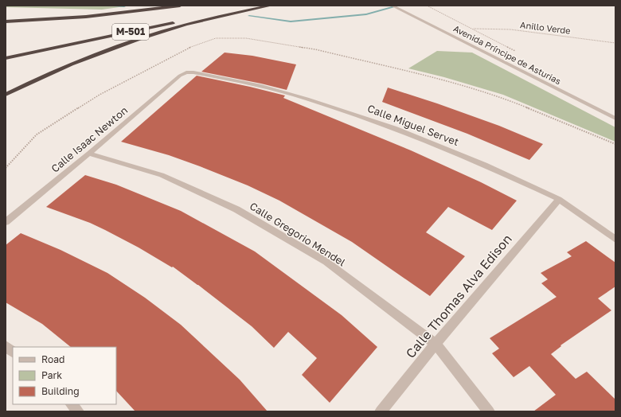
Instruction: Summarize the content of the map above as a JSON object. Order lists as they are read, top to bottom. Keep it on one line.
{"streets":{"highway":["M-501"],"street":["Avenida Príncipe de Asturias","Calle Miguel Servet","Calle Isaac Newton","Calle Gregorio Mendel","Calle Thomas Alva Edison"],"path":["Anillo Verde"]},"crossings":[["Calle Miguel Servet","Calle Isaac Newton"],["Calle Miguel Servet","Calle Thomas Alva Edison"],["Calle Isaac Newton","Calle Gregorio Mendel"],["Calle Gregorio Mendel","Calle Thomas Alva Edison"]],"legend":["Road","Park","Building"]}
